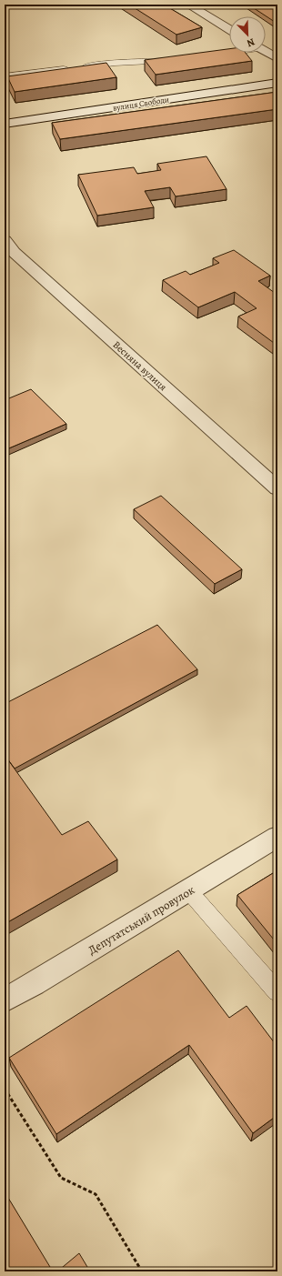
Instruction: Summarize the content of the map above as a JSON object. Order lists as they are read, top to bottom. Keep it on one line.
{"streets":{"street":["вулиця Свободи","Весняна вулиця","Депутатський провулок"]},"north":"bottom right"}
